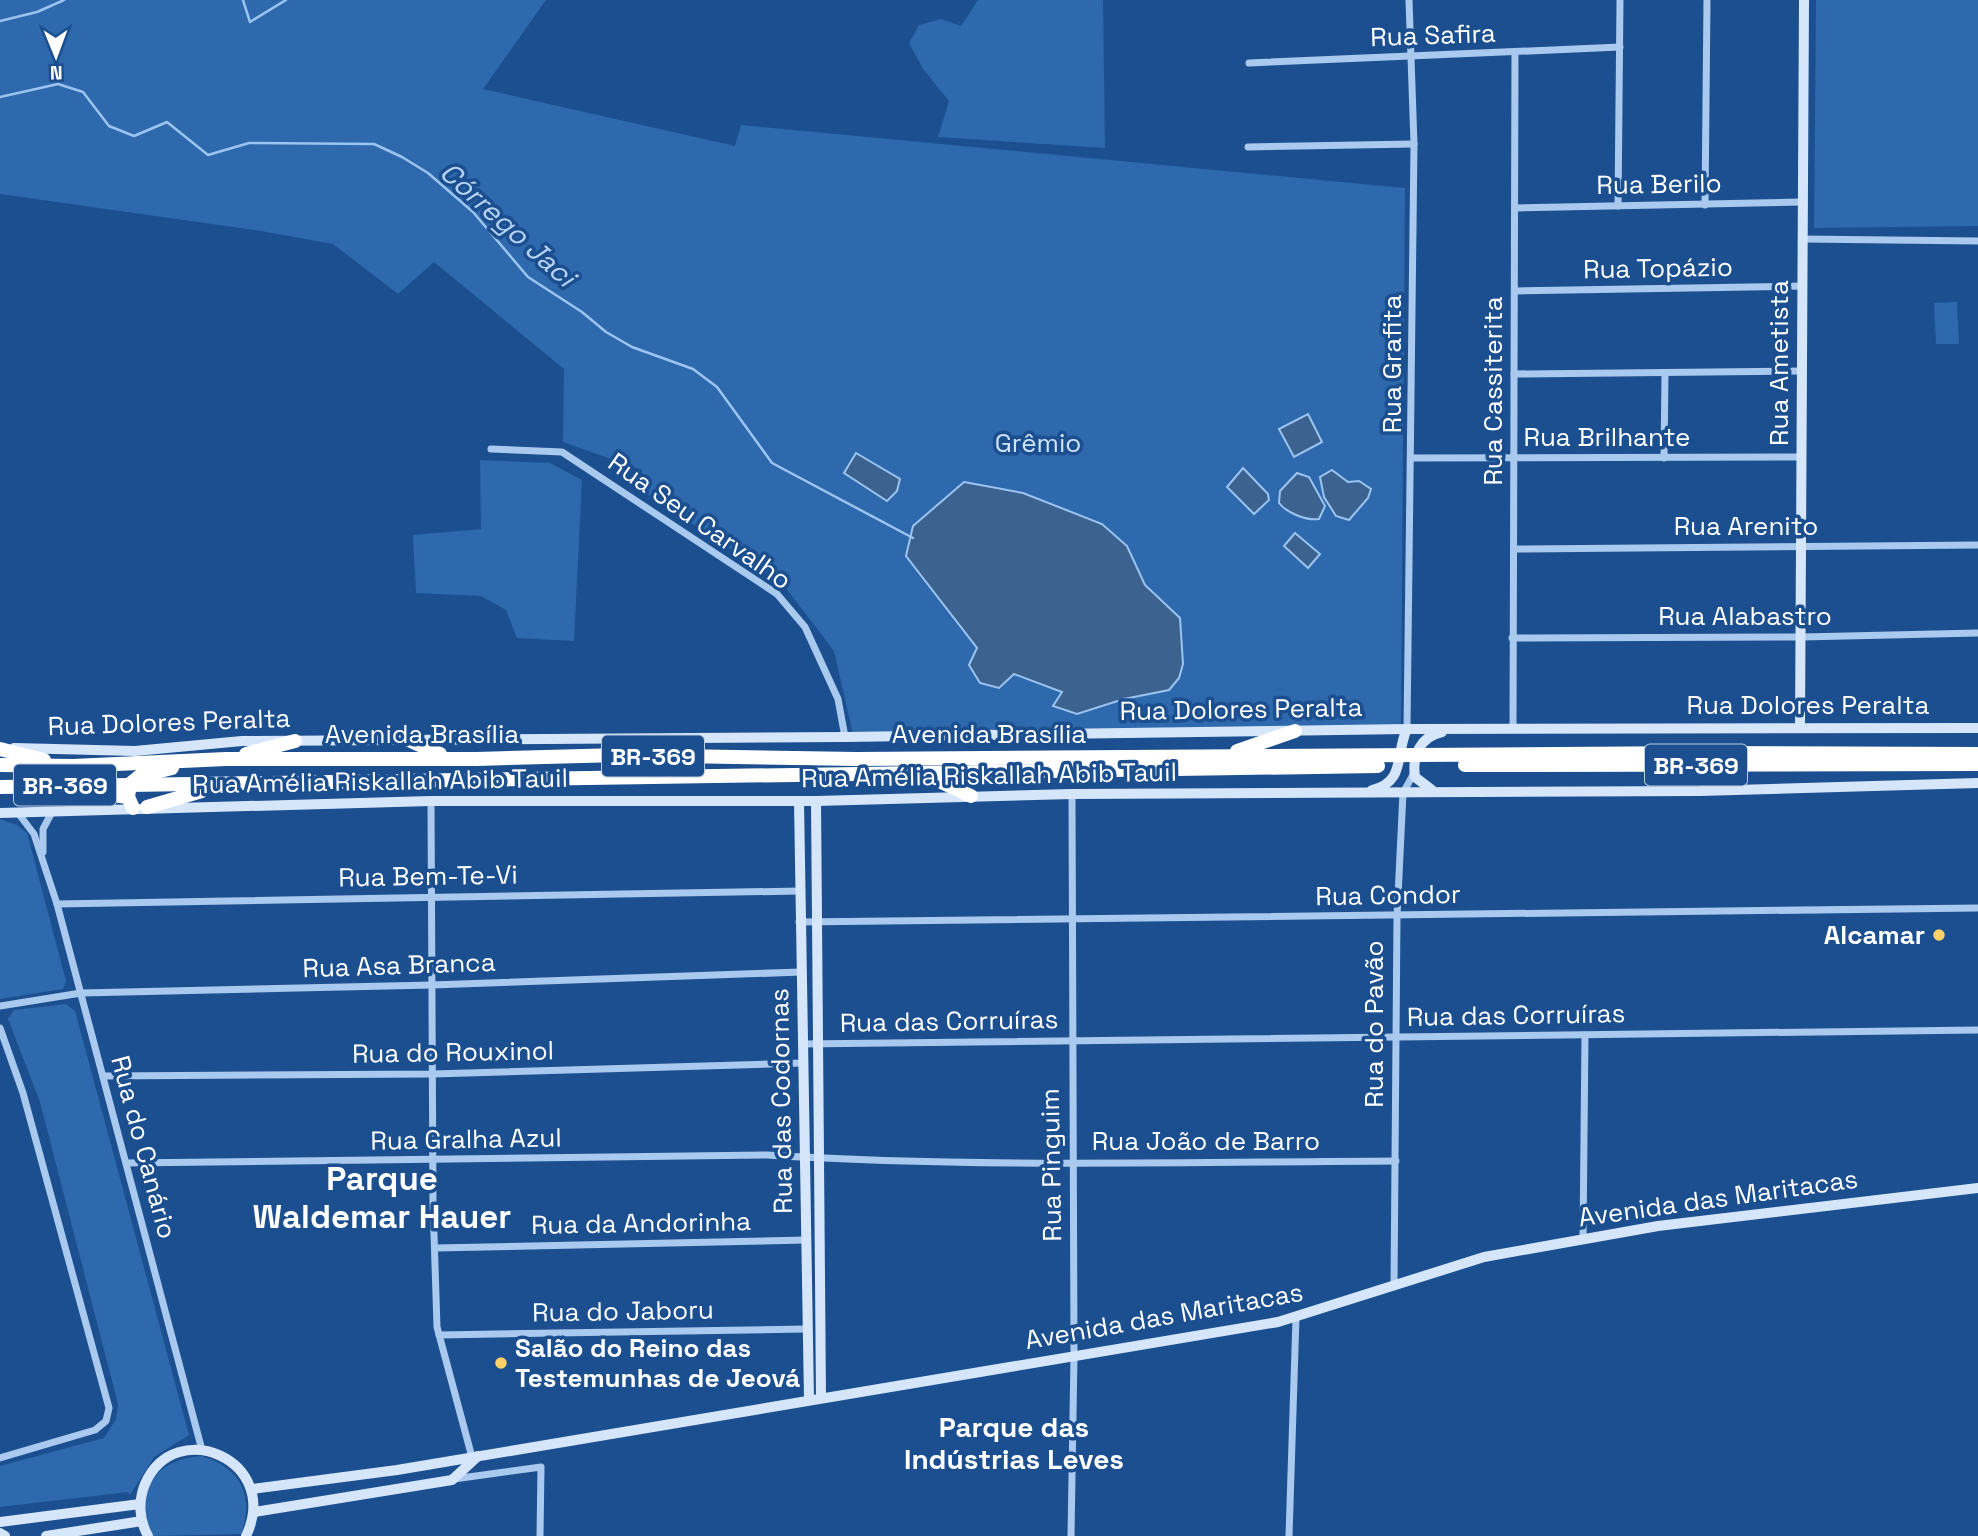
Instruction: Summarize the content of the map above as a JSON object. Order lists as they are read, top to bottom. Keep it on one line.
{"streets":{"highway":["Avenida Brasília","BR-369"],"street":["Rua Safira","Rua Berilo","Rua Topázio","Rua Ametista","Rua Grafita","Rua Cassiterita","Rua Brilhante","Rua Seu Carvalho","Rua Arenito","Rua Alabastro","Rua Dolores Peralta","Rua Amélia Riskallah Abib Tauil","Rua Bem-Te-Vi","Rua Condor","Rua Asa Branca","Rua das Corruíras","Rua do Pavão","Rua do Rouxinol","Rua das Codornas","Rua Gralha Azul","Rua João de Barro","Rua do Canário","Rua Pinguim","Avenida das Maritacas","Rua da Andorinha","Rua do Jaboru"]},"crossings":[["Rua Safira","Rua Grafita"],["Rua Safira","Rua Cassiterita"],["Rua Berilo","Rua Ametista"],["Rua Berilo","Rua Cassiterita"],["Rua Topázio","Rua Ametista"],["Rua Topázio","Rua Cassiterita"],["Rua Ametista","Rua Brilhante"],["Rua Ametista","Rua Arenito"],["Rua Ametista","Rua Alabastro"],["Rua Ametista","Rua Dolores Peralta"],["Rua Grafita","Rua Brilhante"],["Rua Grafita","Rua Dolores Peralta"],["Rua Cassiterita","Rua Brilhante"],["Rua Cassiterita","Rua Arenito"],["Rua Cassiterita","Rua Alabastro"],["Rua Cassiterita","Rua Dolores Peralta"],["Rua Seu Carvalho","Rua Dolores Peralta"],["Avenida Brasília","Rua Amélia Riskallah Abib Tauil"],["Avenida Brasília","Rua do Pavão"],["Rua Amélia Riskallah Abib Tauil","Rua do Pavão"],["Rua Amélia Riskallah Abib Tauil","Rua das Codornas"],["Rua Amélia Riskallah Abib Tauil","Rua Pinguim"],["Rua Bem-Te-Vi","Rua das Codornas"],["Rua Bem-Te-Vi","Rua do Canário"],["Rua Condor","Rua do Pavão"],["Rua Condor","Rua das Codornas"],["Rua Condor","Rua Pinguim"],["Rua Asa Branca","Rua das Codornas"],["Rua Asa Branca","Rua do Canário"],["Rua das Corruíras","Rua do Pavão"],["Rua das Corruíras","Rua das Codornas"],["Rua das Corruíras","Rua Pinguim"],["Rua do Pavão","Rua João de Barro"],["Rua do Pavão","Avenida das Maritacas"],["Rua do Rouxinol","Rua das Codornas"],["Rua do Rouxinol","Rua do Canário"],["Rua das Codornas","Rua Gralha Azul"],["Rua das Codornas","Rua João de Barro"],["Rua das Codornas","Avenida das Maritacas"],["Rua das Codornas","Rua da Andorinha"],["Rua das Codornas","Rua do Jaboru"],["Rua Gralha Azul","Rua João de Barro"],["Rua Gralha Azul","Rua do Canário"],["Rua João de Barro","Rua Pinguim"],["Rua Pinguim","Avenida das Maritacas"]],"districts":["Parque Waldemar Hauer","Parque das Indústrias Leves"],"water":["Córrego Jaci"],"parks":["Grêmio"],"places":["Alcamar","Salão do Reino das Testemunhas de Jeová"],"north":"bottom"}
